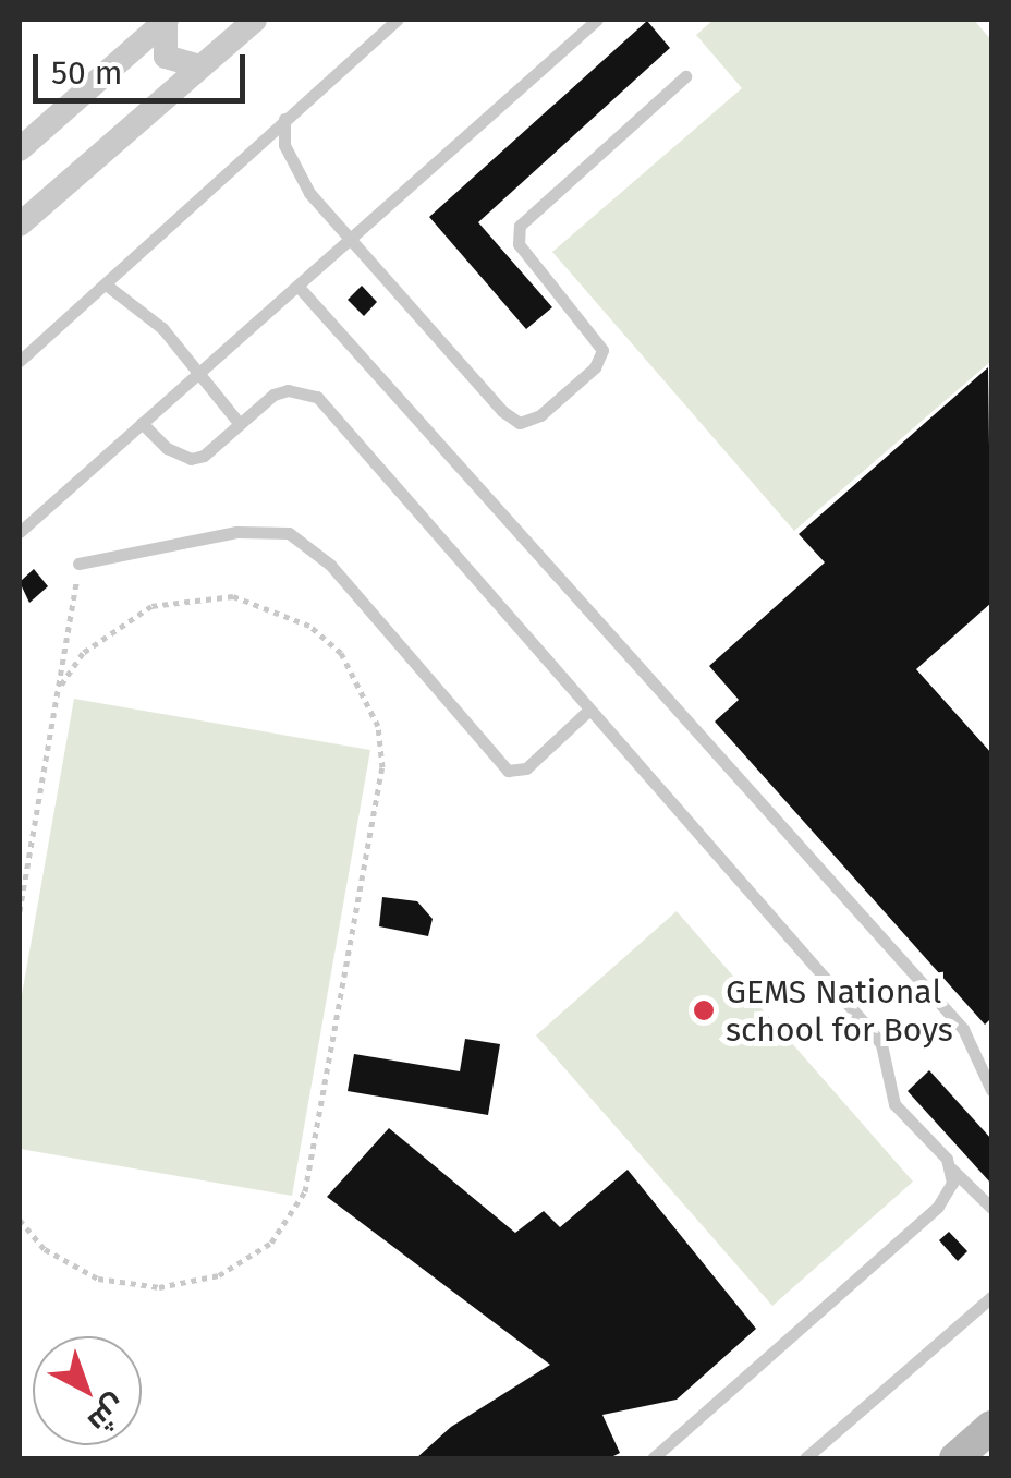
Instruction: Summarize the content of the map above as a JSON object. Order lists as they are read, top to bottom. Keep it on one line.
{"places":["GEMS National school for Boys"],"scale_bar":"50 m","north":"bottom right"}
